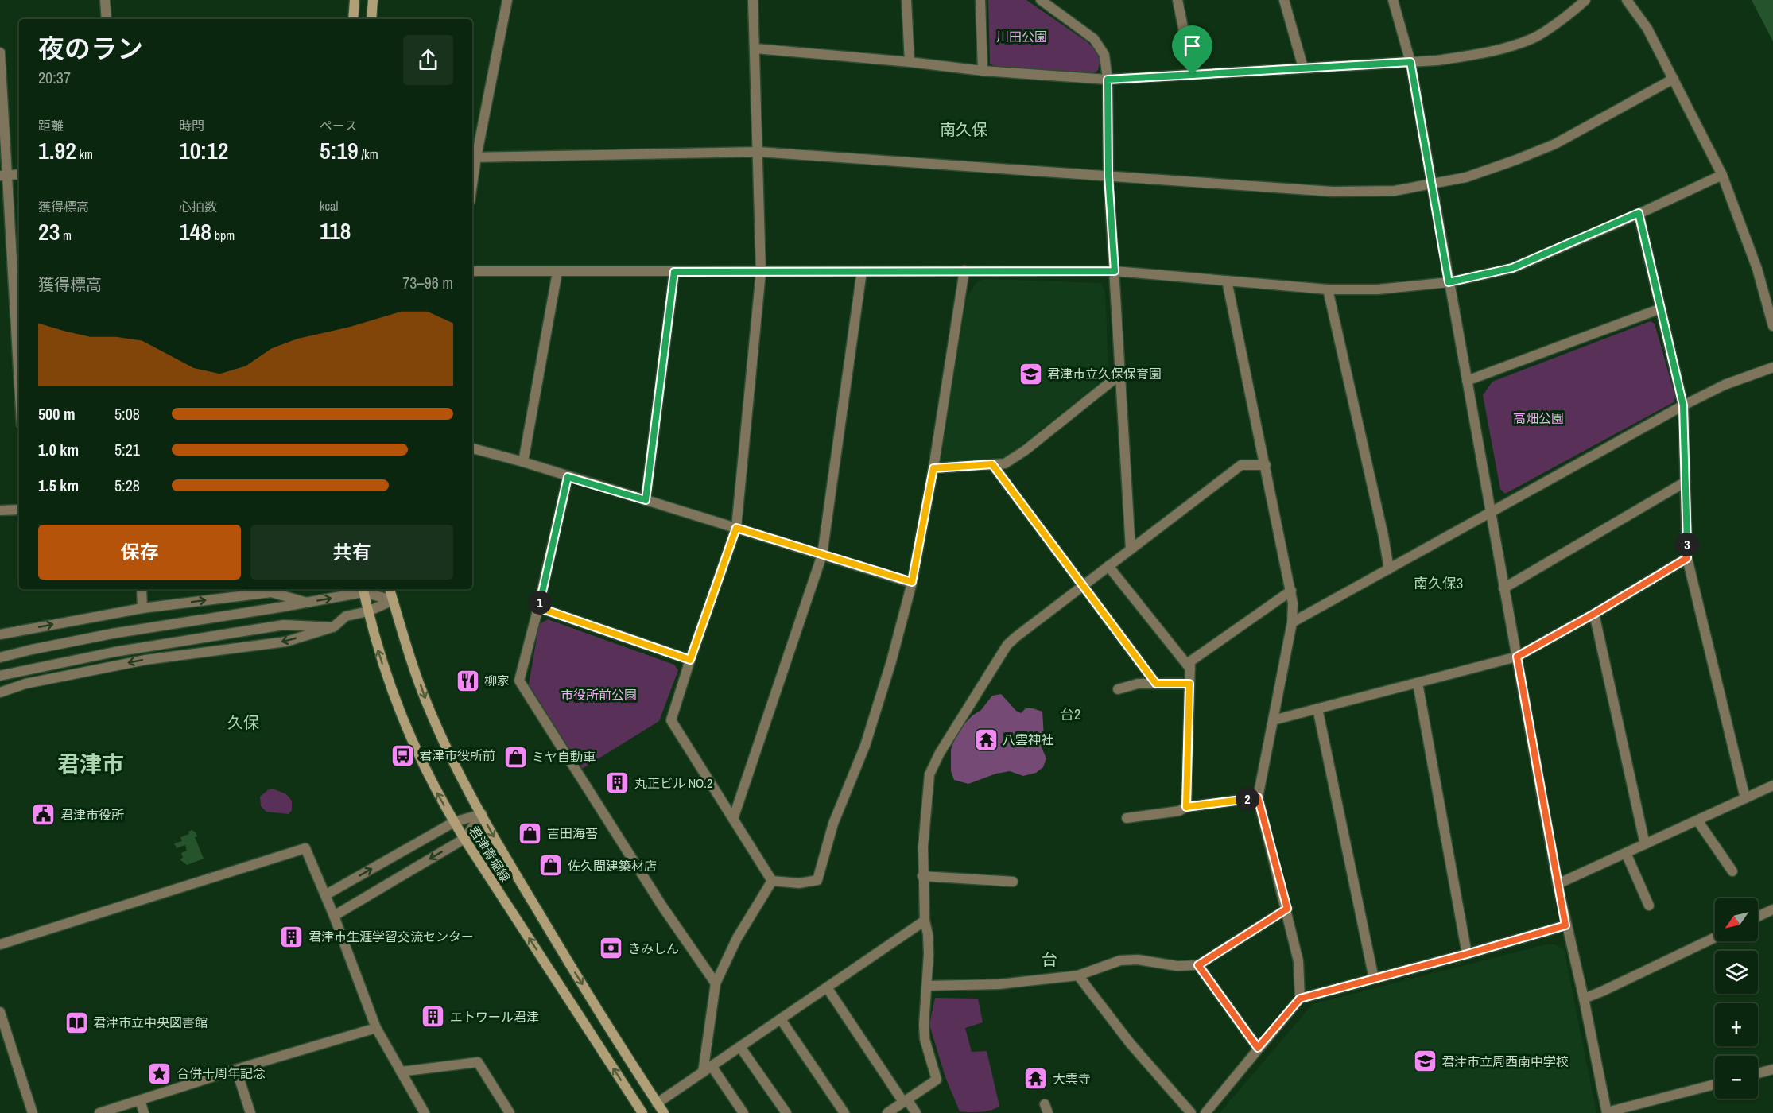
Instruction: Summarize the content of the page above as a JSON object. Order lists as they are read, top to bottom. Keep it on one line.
{"streets":{"main road":["君津青堀線"]},"districts":["南久保","南久保3","台2","久保","君津市","台"],"parks":["川田公園","高畑公園","市役所前公園"],"places":{"school or university":["君津市立久保保育園","君津市立周西南中学校"],"restaurant":["柳家"],"temple":["八雲神社","大雲寺"],"bus stop":["君津市役所前"],"shop":["ミヤ自動車","吉田海苔","佐久間建築材店"],"building":["丸正ビル NO.2","君津市生涯学習交流センター","エトワール君津"],"public building":["君津市役所"],"bank":["きみしん"],"library":["君津市立中央図書館"],"place":["合併十周年記念"]},"north":"bottom left","page":{"heading":["夜のラン","20:37"],"stats":[["距離","1.92 km"],["時間","10:12"],["ペース","5:19 /km"],["獲得標高","23 m"],["心拍数","148 bpm"],["kcal","118"]],"chart":["獲得標高","73–96 m"],"list":[{"name":"500 m","note":"5:08"},{"name":"1.0 km","note":"5:21"},{"name":"1.5 km","note":"5:28"}],"buttons":["保存","共有"],"pins":["3","1","2"],"map_buttons":["+","−"]}}
